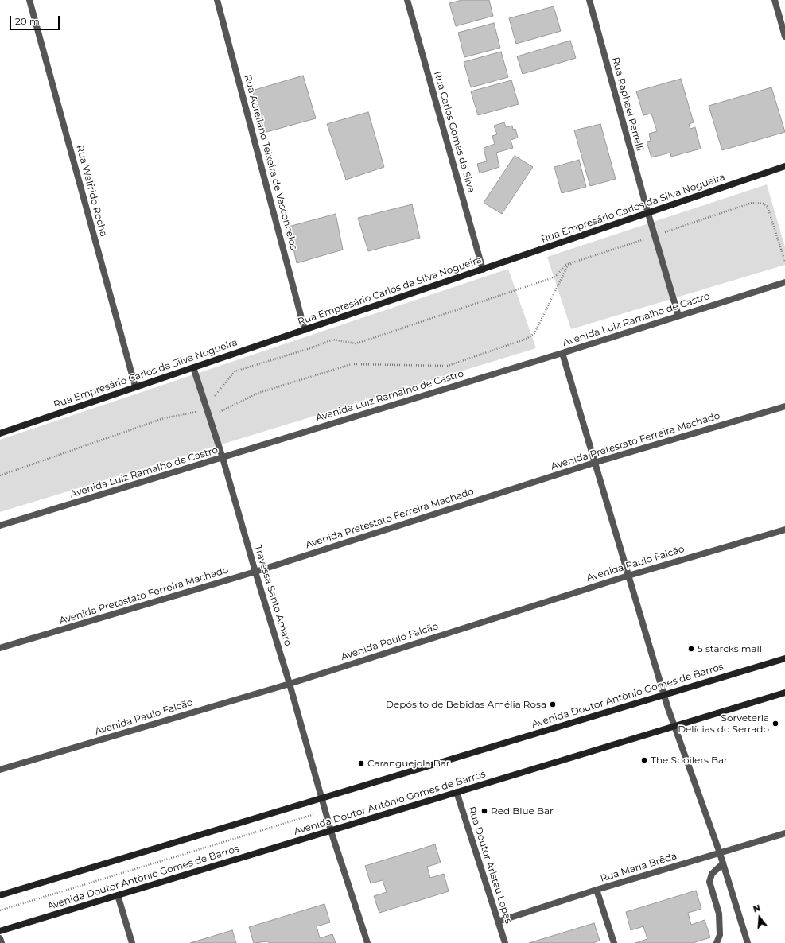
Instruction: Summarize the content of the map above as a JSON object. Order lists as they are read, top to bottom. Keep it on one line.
{"streets":{"main road":["Rua Empresário Carlos da Silva Nogueira","Avenida Doutor Antônio Gomes de Barros"],"street":["Rua Raphael Perrelli","Rua Carlos Gomes da Silva","Rua Aureliano Teixeira de Vasconcelos","Rua Walfrido Rocha","Avenida Luiz Ramalho de Castro","Avenida Pretestato Ferreira Machado","Avenida Paulo Falcão","Travessa Santo Amaro","Rua Doutor Aristeu Lopes","Rua Maria Brêda"]},"crossings":[["Rua Raphael Perrelli","Rua Empresário Carlos da Silva Nogueira"],["Rua Raphael Perrelli","Avenida Luiz Ramalho de Castro"],["Rua Carlos Gomes da Silva","Rua Empresário Carlos da Silva Nogueira"],["Rua Aureliano Teixeira de Vasconcelos","Rua Empresário Carlos da Silva Nogueira"],["Rua Walfrido Rocha","Rua Empresário Carlos da Silva Nogueira"],["Rua Empresário Carlos da Silva Nogueira","Travessa Santo Amaro"],["Avenida Luiz Ramalho de Castro","Travessa Santo Amaro"],["Avenida Pretestato Ferreira Machado","Travessa Santo Amaro"],["Avenida Paulo Falcão","Travessa Santo Amaro"],["Travessa Santo Amaro","Avenida Doutor Antônio Gomes de Barros"],["Avenida Doutor Antônio Gomes de Barros","Rua Doutor Aristeu Lopes"],["Rua Doutor Aristeu Lopes","Rua Maria Brêda"]],"places":["5 starcks mall","Depósito de Bebidas Amélia Rosa","Sorveteria Delícias do Serrado","The Spoilers Bar","Caranguejola Bar","Red Blue Bar"],"scale_bar":"20 m","north":"top"}
